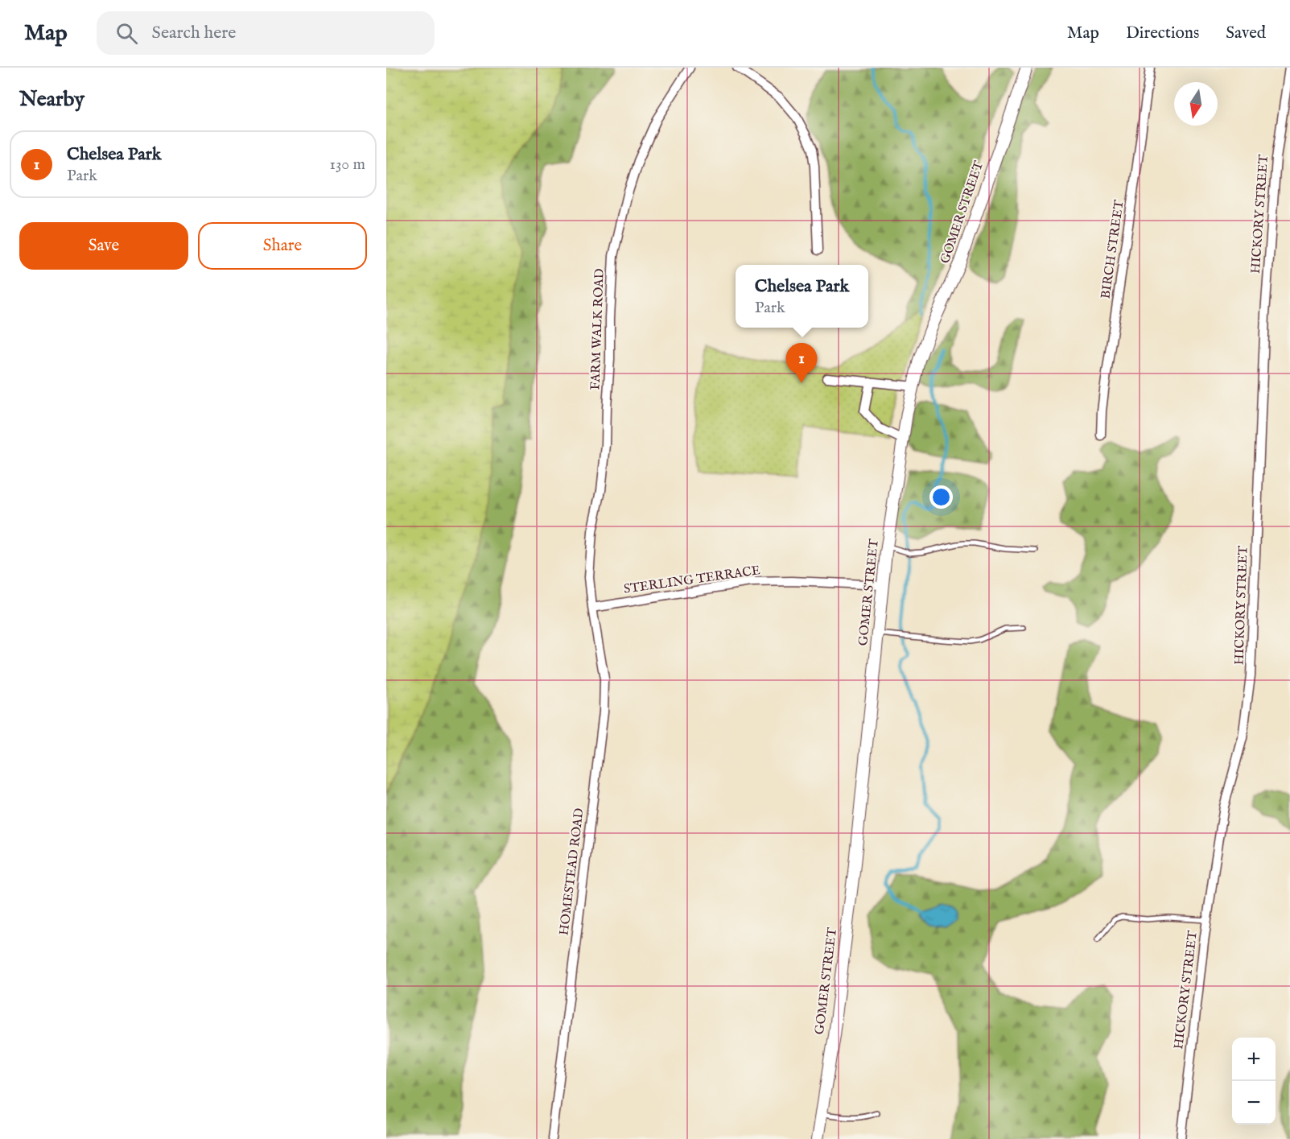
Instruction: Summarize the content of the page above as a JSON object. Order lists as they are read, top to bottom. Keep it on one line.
{"streets":{"street":["GOMER STREET","HICKORY STREET","BIRCH STREET","FARM WALK ROAD","STERLING TERRACE","HOMESTEAD ROAD"]},"crossings":[["GOMER STREET","STERLING TERRACE"],["FARM WALK ROAD","STERLING TERRACE"],["FARM WALK ROAD","HOMESTEAD ROAD"],["STERLING TERRACE","HOMESTEAD ROAD"]],"north":"bottom","page":{"header":"Map","search":"Search here","nav":["Map","Directions","Saved"],"heading":"Nearby","list":[{"mark":"1","name":"Chelsea Park","note":"Park","value":"130 m"}],"buttons":["Save","Share"],"popup":["Chelsea Park","Park"],"pins":"1","map_buttons":["+","−"]}}
